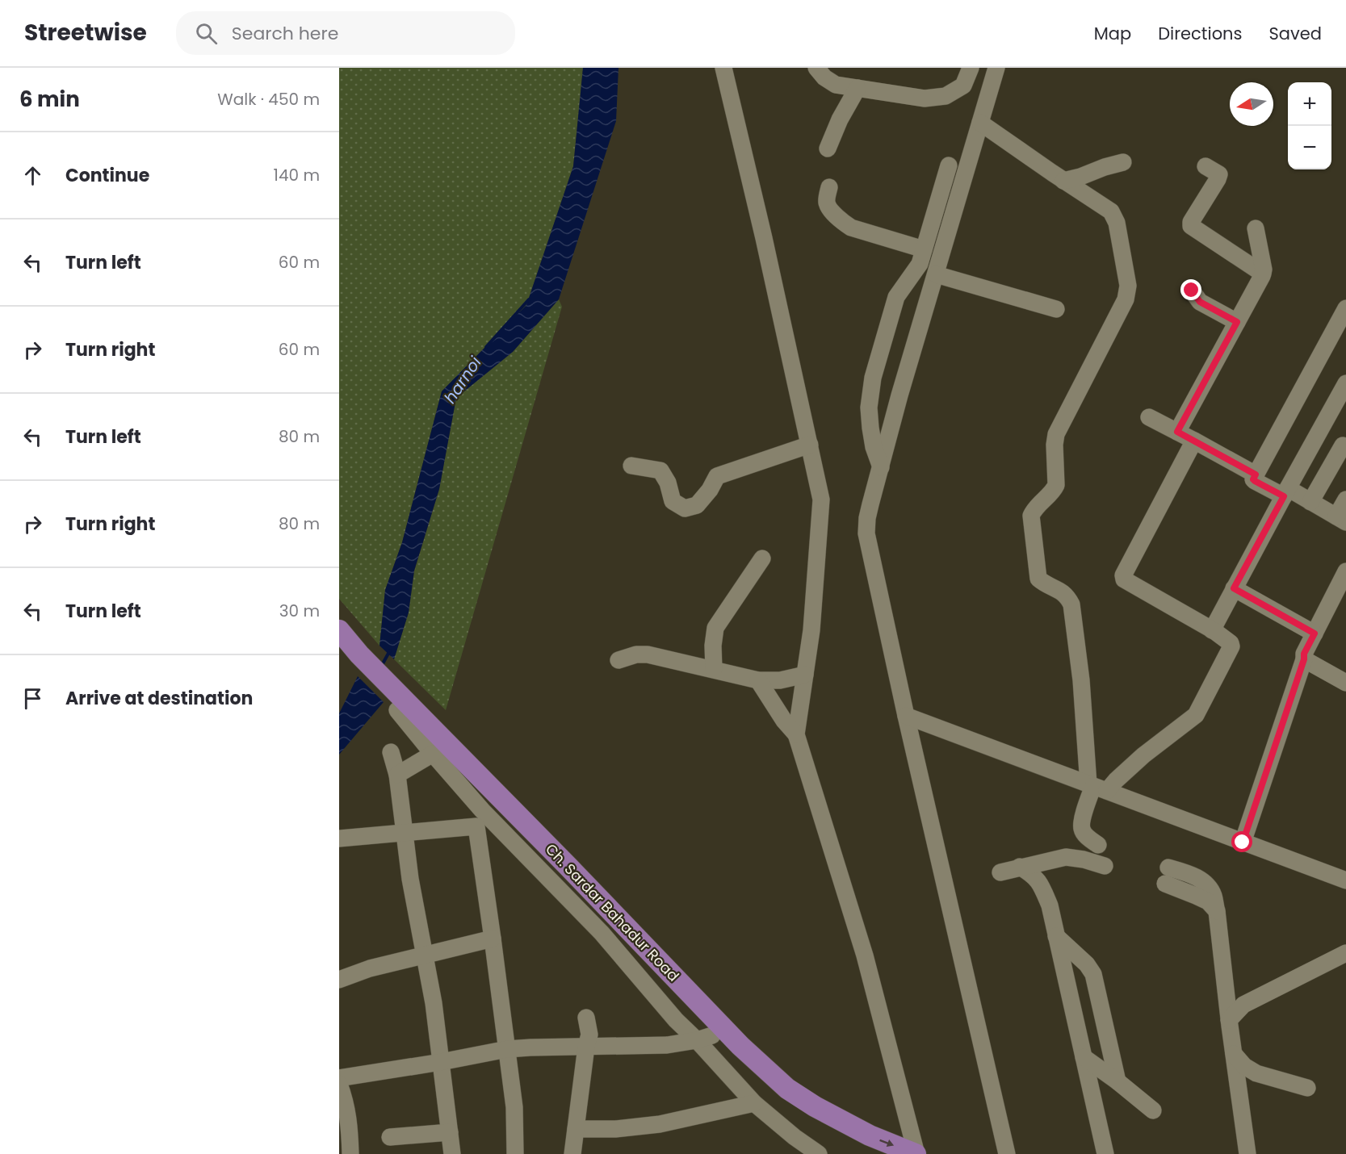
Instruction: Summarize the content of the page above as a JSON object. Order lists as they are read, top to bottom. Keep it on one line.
{"streets":{"main road":["Ch. Sardar Bahadur Road"]},"water":["harnoi"],"north":"left","page":{"header":"Streetwise","search":"Search here","nav":["Map","Directions","Saved"],"heading":["6 min","Walk · 450 m"],"map_buttons":["+","−"],"list":[["Continue","140 m"],["Turn left","60 m"],["Turn right","60 m"],["Turn left","80 m"],["Turn right","80 m"],["Turn left","30 m"],"Arrive at destination"]}}
